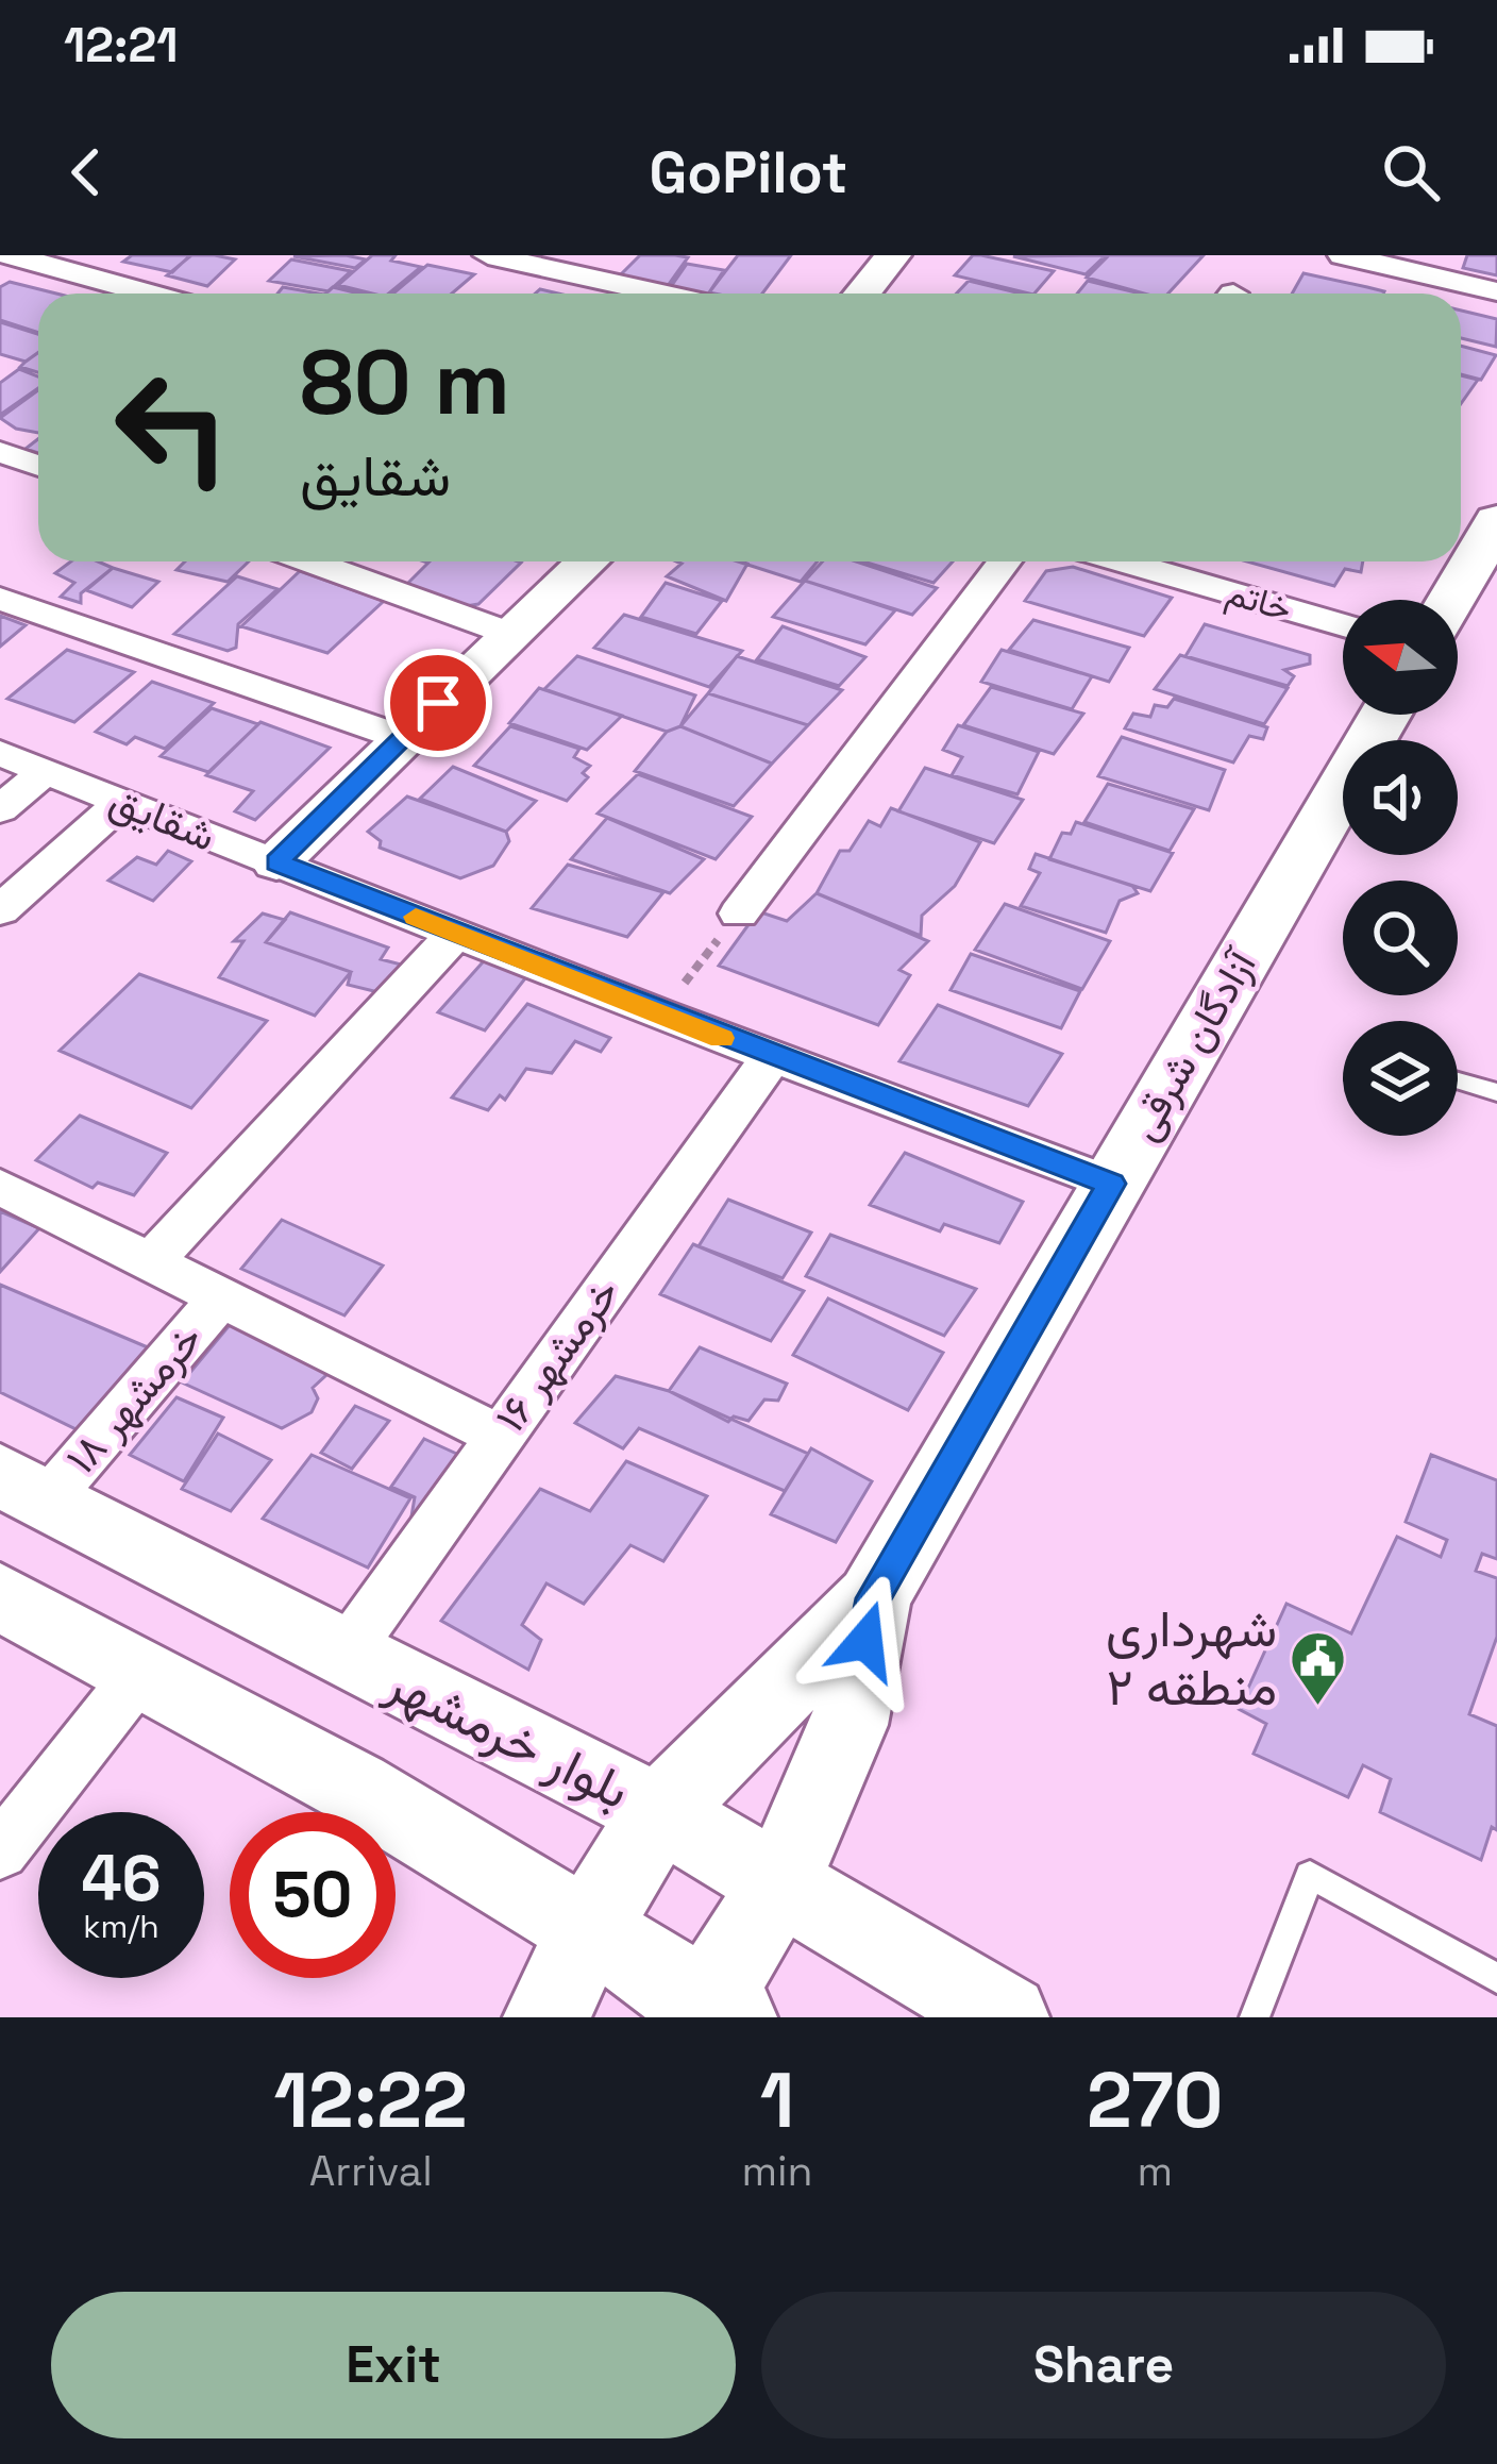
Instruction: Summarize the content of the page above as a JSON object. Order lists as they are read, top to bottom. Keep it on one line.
{"streets":{"main road":["آزادگان شرقی","بلوار خرمشهر"],"street":["خاتم","شقایق","خرمشهر ۱۶","خرمشهر ۱۸"]},"crossings":[["شقایق","آزادگان شرقی"],["شقایق","خرمشهر ۱۶"],["خرمشهر ۱۶","بلوار خرمشهر"],["خرمشهر ۱۸","بلوار خرمشهر"]],"places":{"public building":["شهرداری منطقه ۲"]},"north":"left","page":{"status":"12:21","header":"GoPilot","turn":["80 m","شقایق"],"speed":"46 km/h","limit":"50","eta":["12:22","Arrival","1","min","270","m"],"buttons":["Exit","Share"]}}
